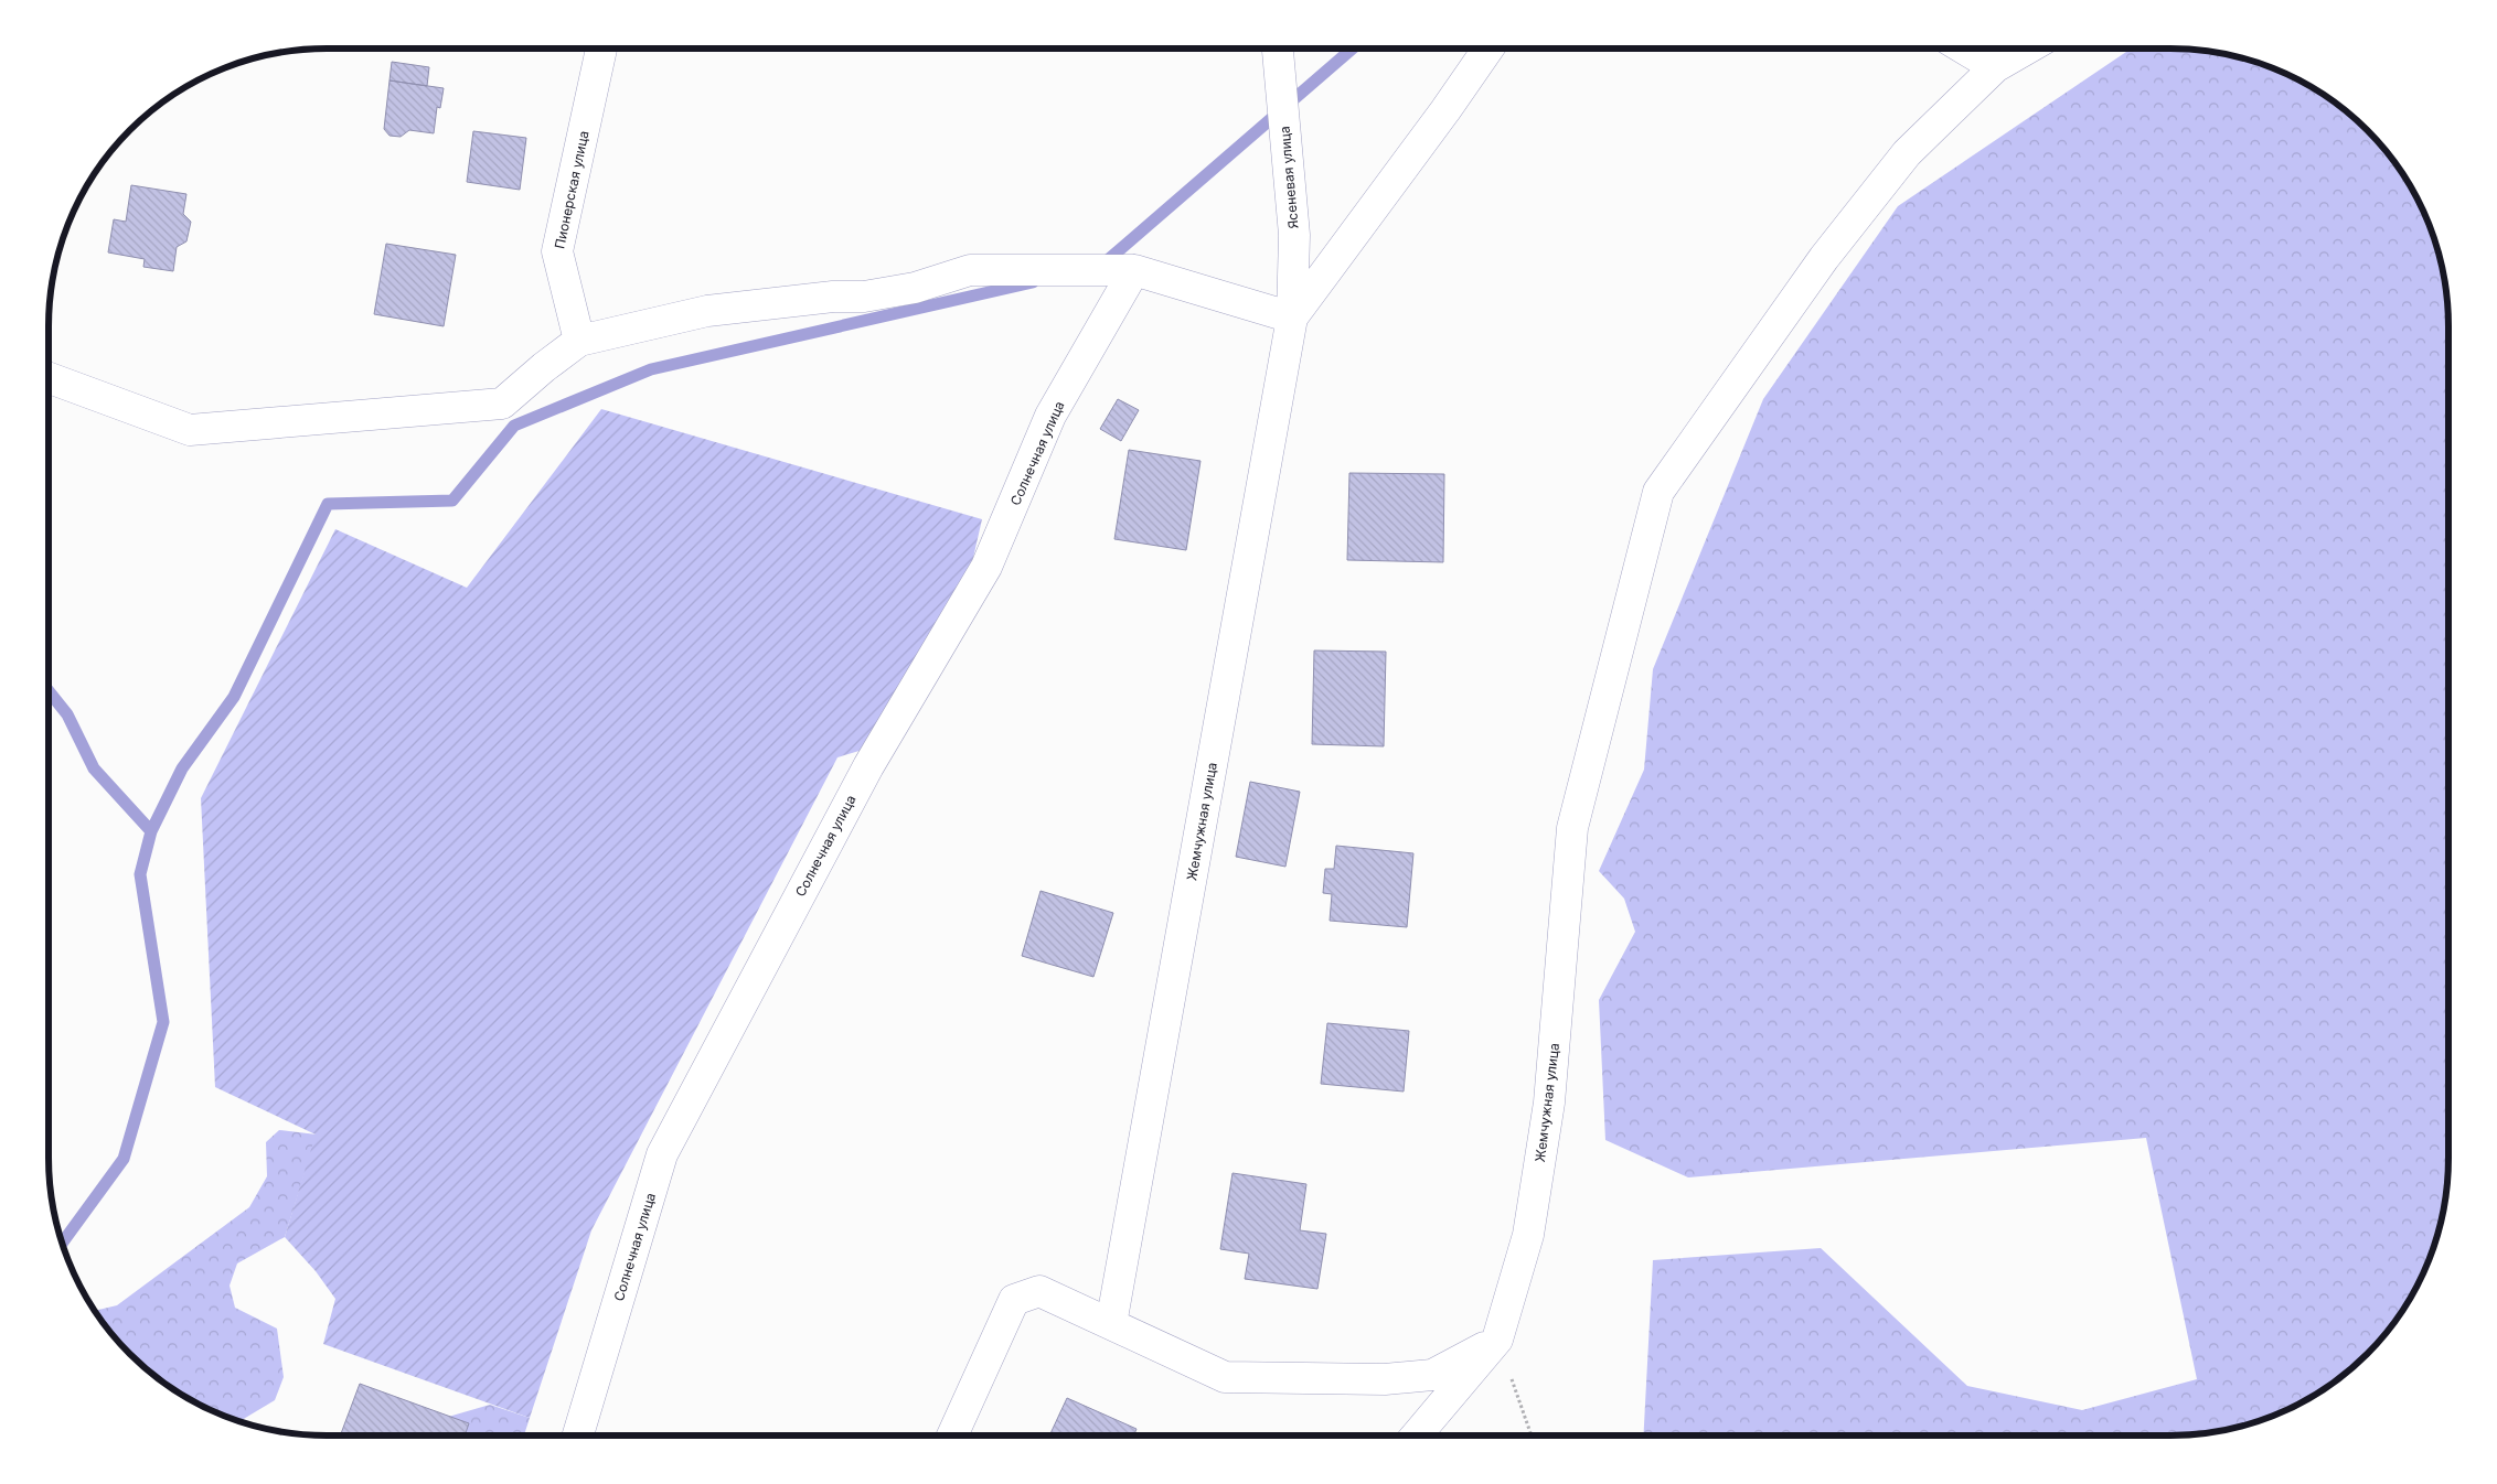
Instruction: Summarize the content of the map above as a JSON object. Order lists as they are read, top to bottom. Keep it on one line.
{"streets":{"street":["Ясеневая улица","Пионерская улица","Солнечная улица","Жемчужная улица"]},"crossings":[["Ясеневая улица","Жемчужная улица"]]}
